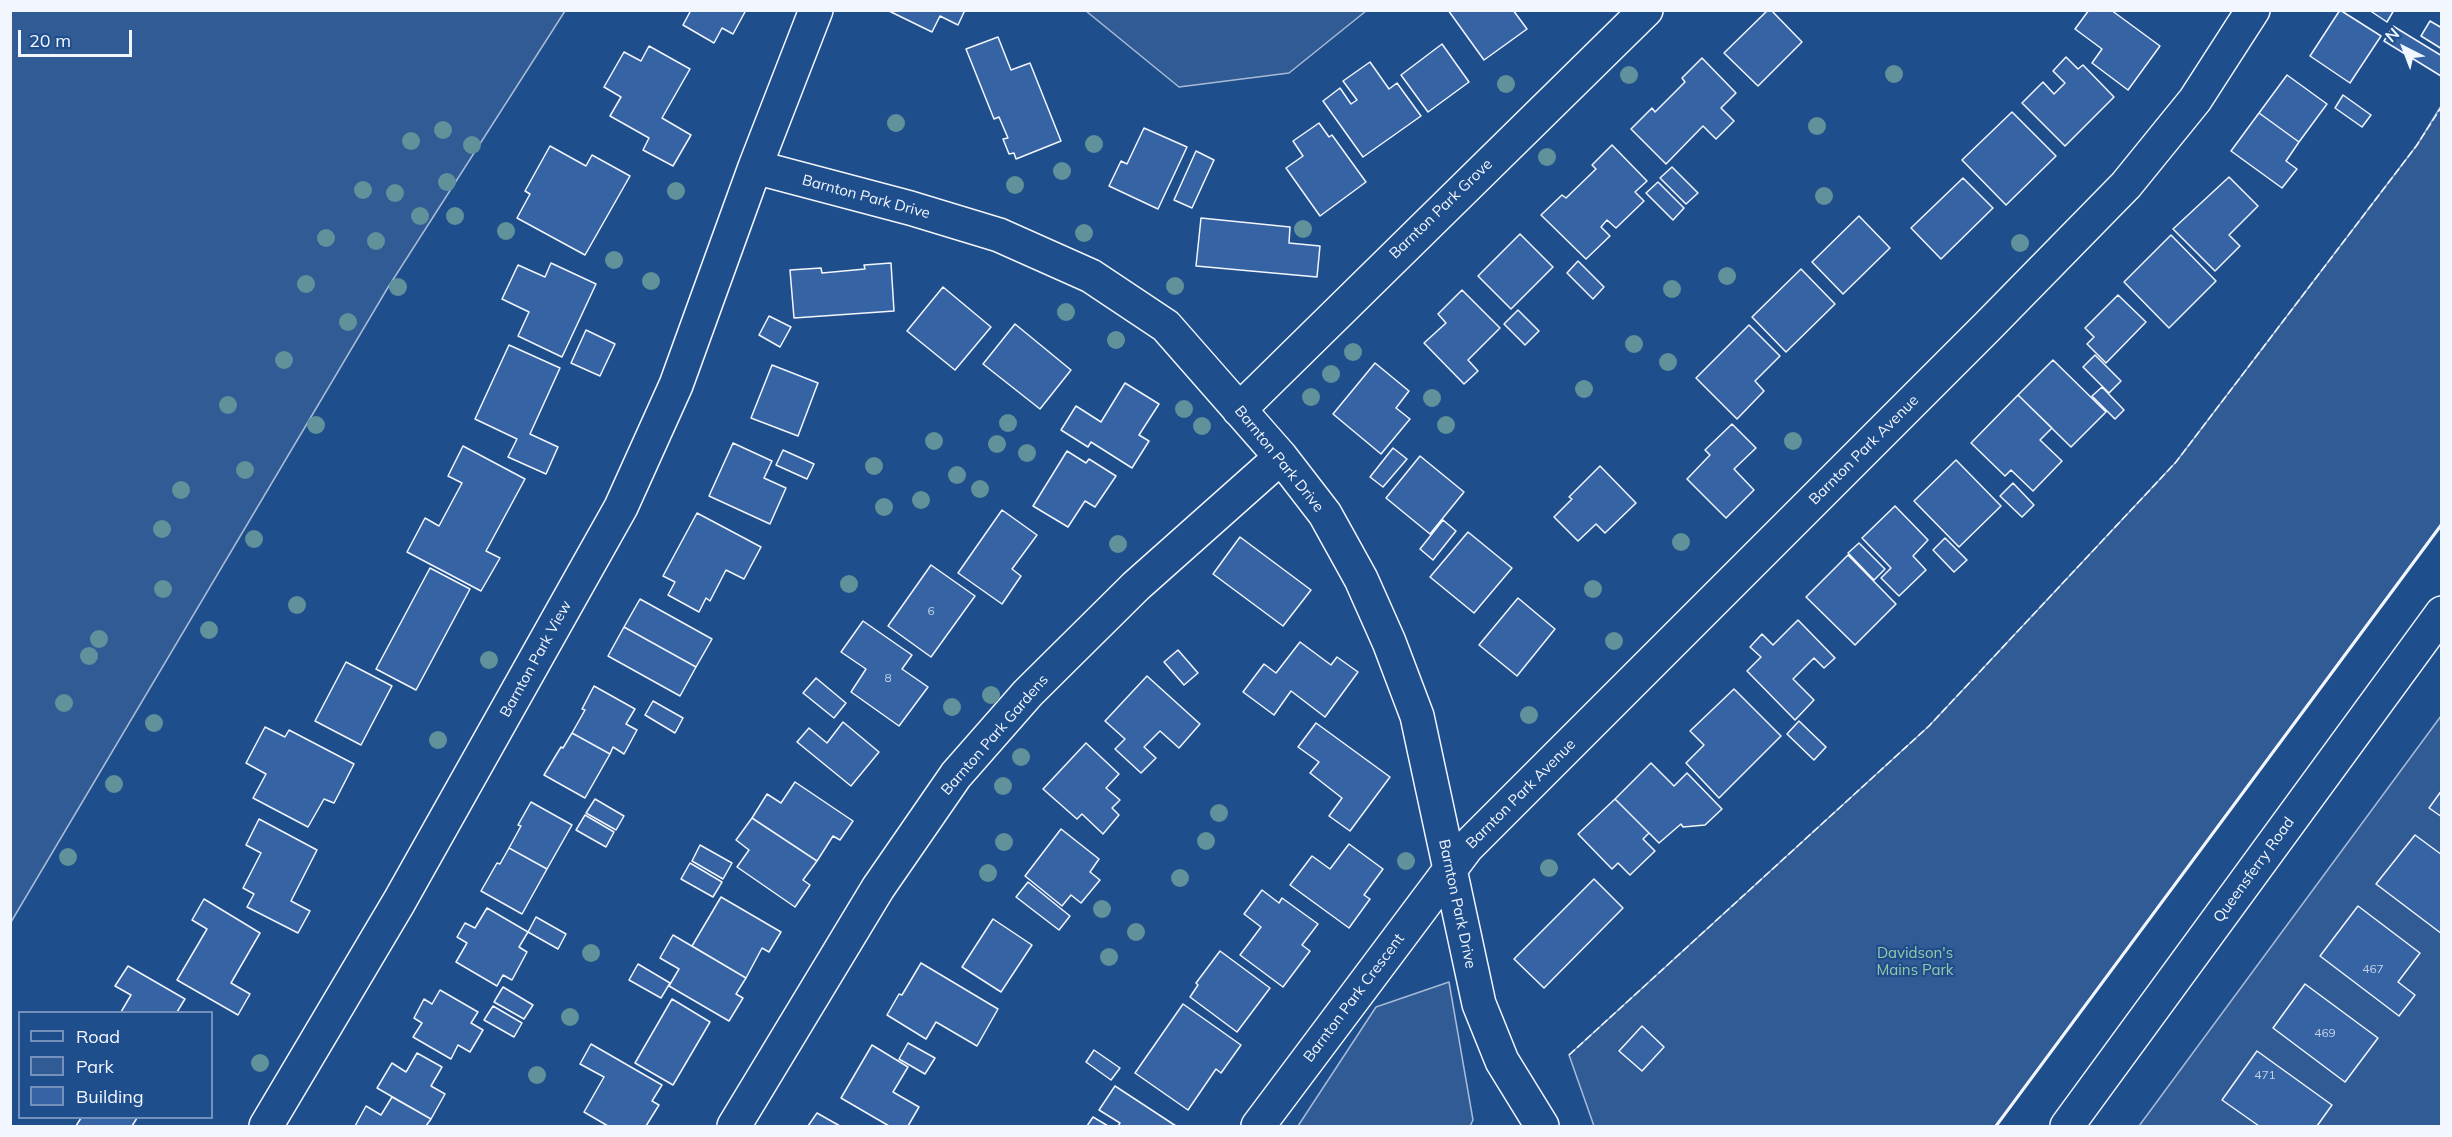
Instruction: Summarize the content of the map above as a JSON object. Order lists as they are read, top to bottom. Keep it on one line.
{"streets":{"street":["Barnton Park Drive","Barnton Park Grove","Barnton Park Avenue","Barnton Park View","Barnton Park Gardens","Queensferry Road","Barnton Park Crescent"]},"crossings":[["Barnton Park Drive","Barnton Park Grove"],["Barnton Park Drive","Barnton Park Avenue"],["Barnton Park Drive","Barnton Park View"],["Barnton Park Drive","Barnton Park Gardens"],["Barnton Park Drive","Barnton Park Crescent"],["Barnton Park Avenue","Barnton Park Crescent"]],"parks":["Davidson's Mains Park"],"house_numbers":["6","8","467","469","471"],"legend":["Road","Park","Building"],"scale_bar":"20 m","north":"top left"}
